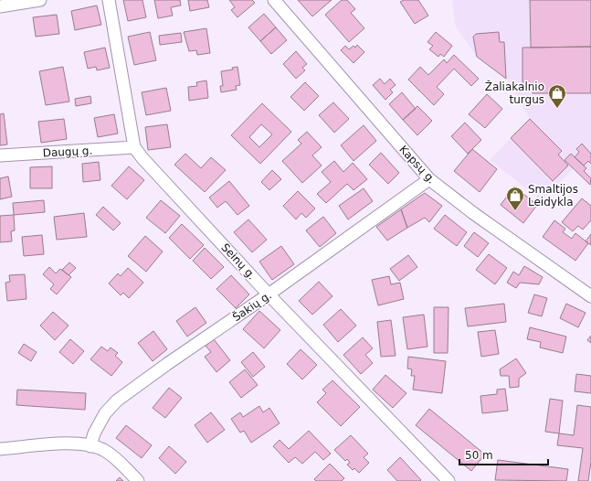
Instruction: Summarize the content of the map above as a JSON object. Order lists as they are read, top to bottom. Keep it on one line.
{"streets":{"street":["Daugų g.","Kapsų g.","Seinų g.","Šakių g."]},"crossings":[["Daugų g.","Seinų g."],["Kapsų g.","Šakių g."],["Seinų g.","Šakių g."]],"places":{"shop":["Žaliakalnio turgus","Smaltijos Leidykla"]},"scale_bar":"50 m"}
